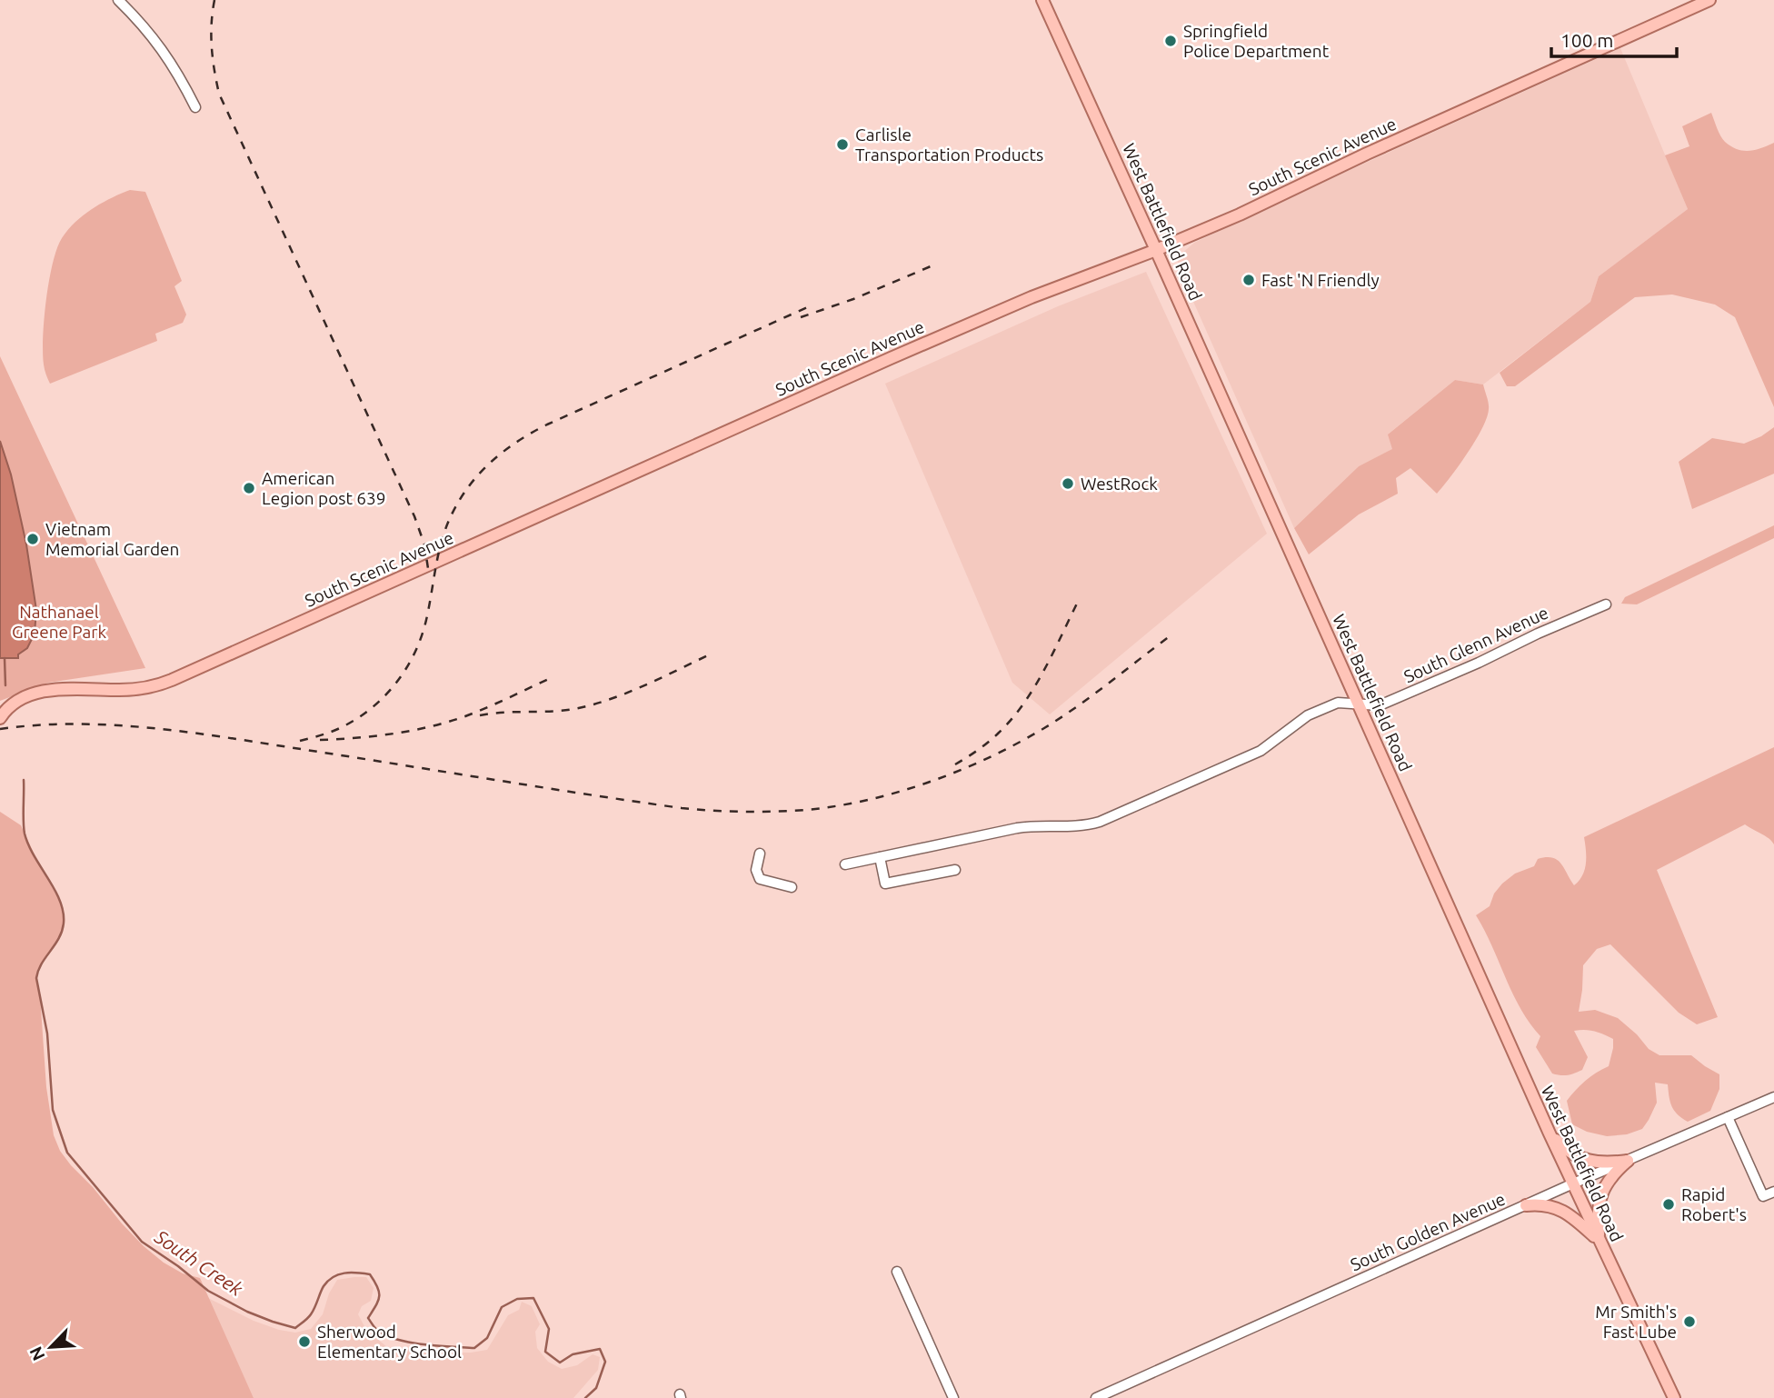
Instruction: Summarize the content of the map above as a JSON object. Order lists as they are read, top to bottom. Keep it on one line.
{"streets":{"main road":["South Scenic Avenue","West Battlefield Road"],"street":["South Glenn Avenue","South Golden Avenue"]},"crossings":[["South Scenic Avenue","West Battlefield Road"],["West Battlefield Road","South Glenn Avenue"],["West Battlefield Road","South Golden Avenue"]],"water":["South Creek"],"parks":["Nathanael Greene Park"],"places":["Springfield Police Department","Carlisle Transportation Products","Fast 'N Friendly","WestRock","American Legion post 639","Vietnam Memorial Garden","Rapid Robert's","Mr Smith's Fast Lube","Sherwood Elementary School"],"scale_bar":"100 m","north":"bottom left"}
